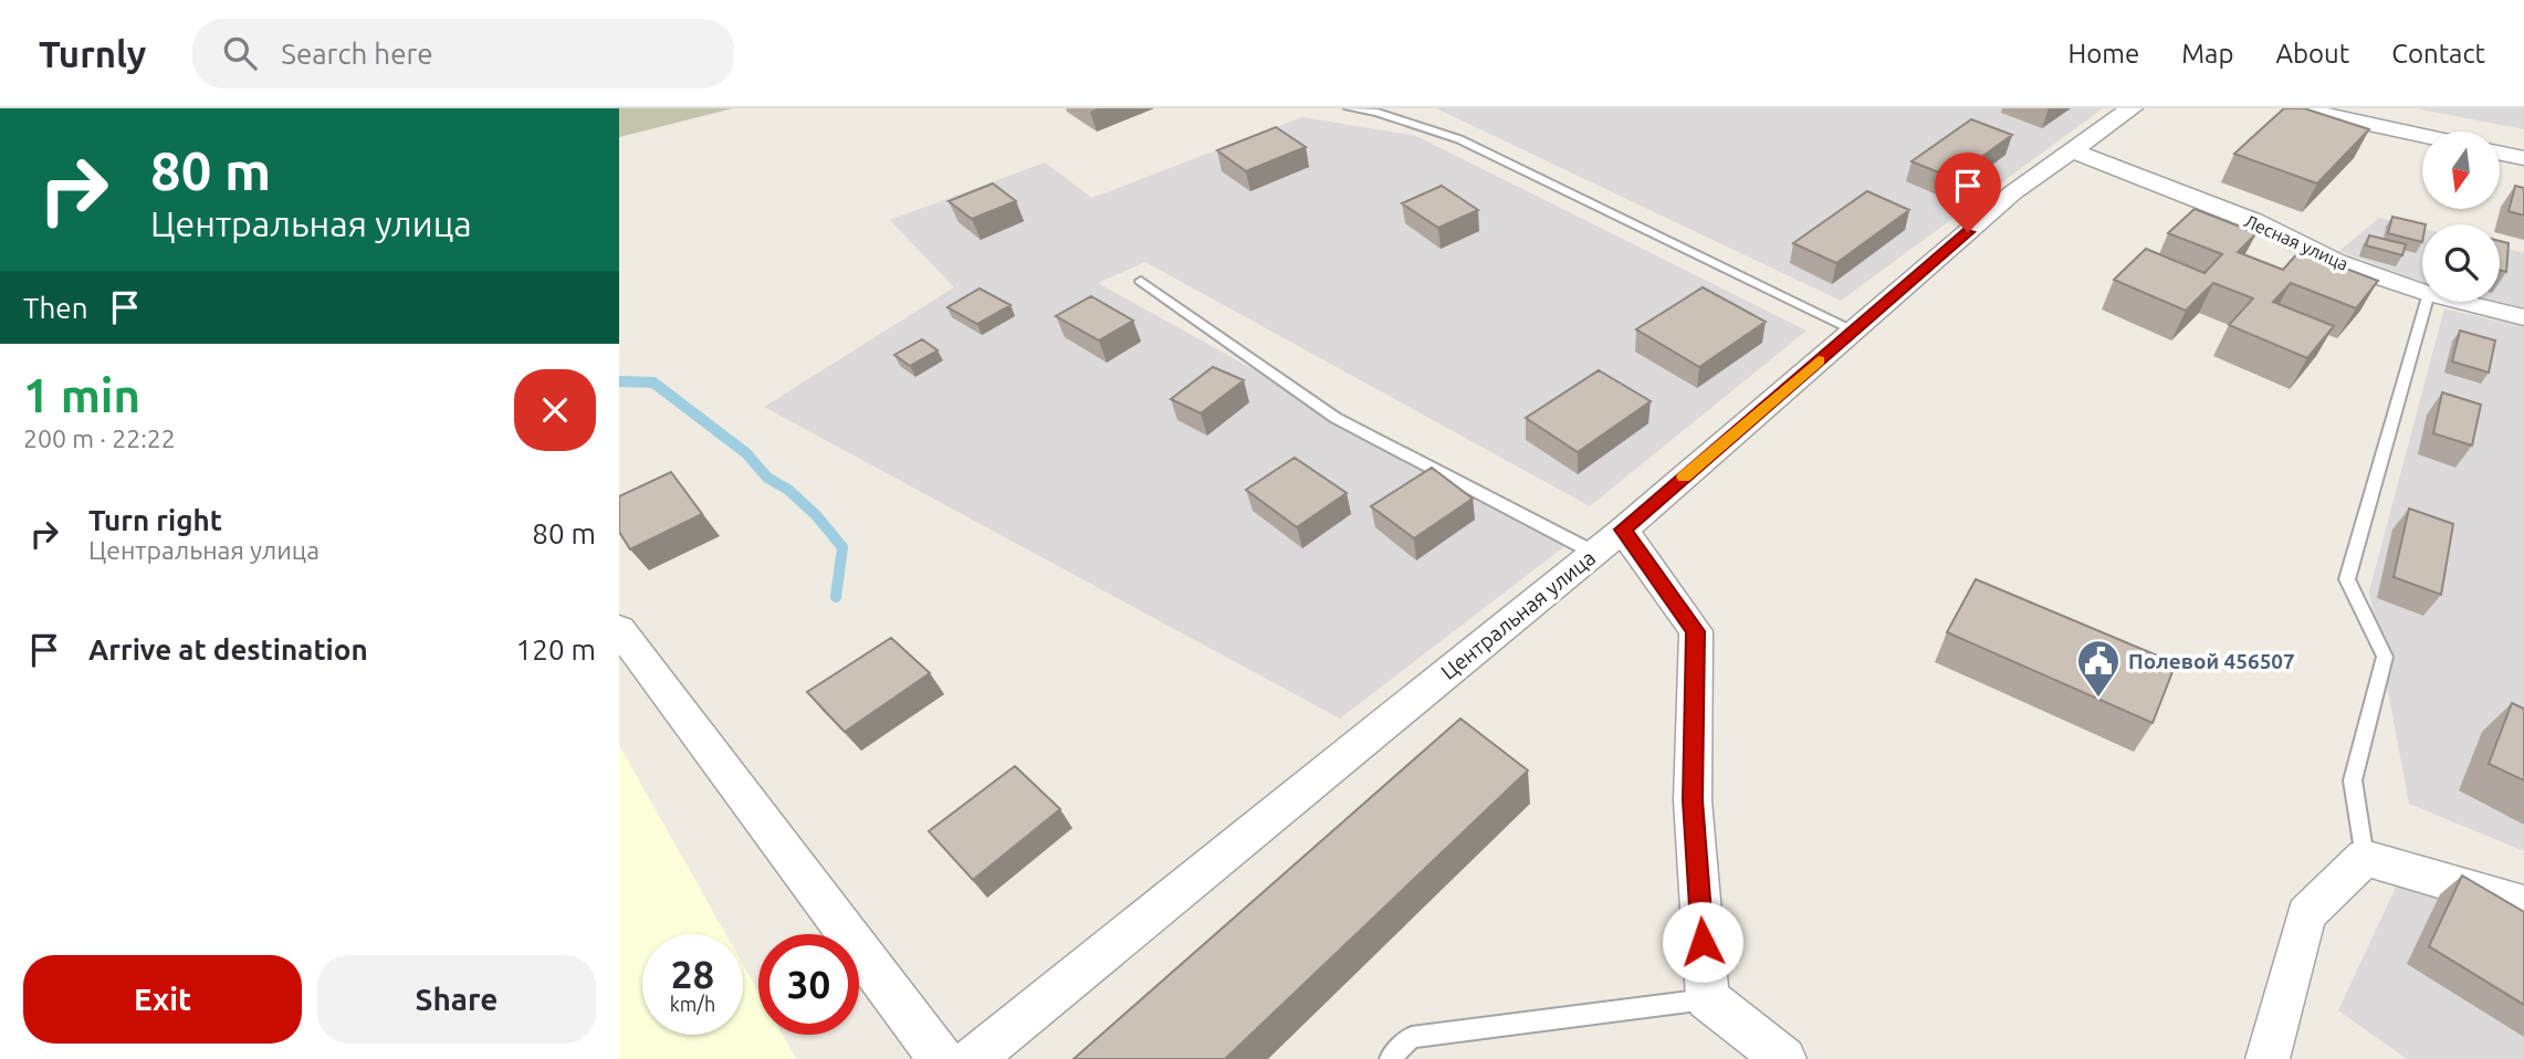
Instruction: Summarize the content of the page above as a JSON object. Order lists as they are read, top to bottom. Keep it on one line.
{"streets":{"street":["Лесная улица","Центральная улица"]},"crossings":[["Лесная улица","Центральная улица"]],"places":{"public building":["Полевой 456507"]},"north":"bottom","page":{"header":"Turnly","search":"Search here","nav":["Home","Map","About","Contact"],"turn":["80 m","Центральная улица"],"then":"Then","heading":["1 min","200 m · 22:22"],"list":[{"name":"Turn right","note":"Центральная улица","value":"80 m"},{"name":"Arrive at destination","value":"120 m"}],"speed":"28 km/h","limit":"30","buttons":["Exit","Share"]}}
